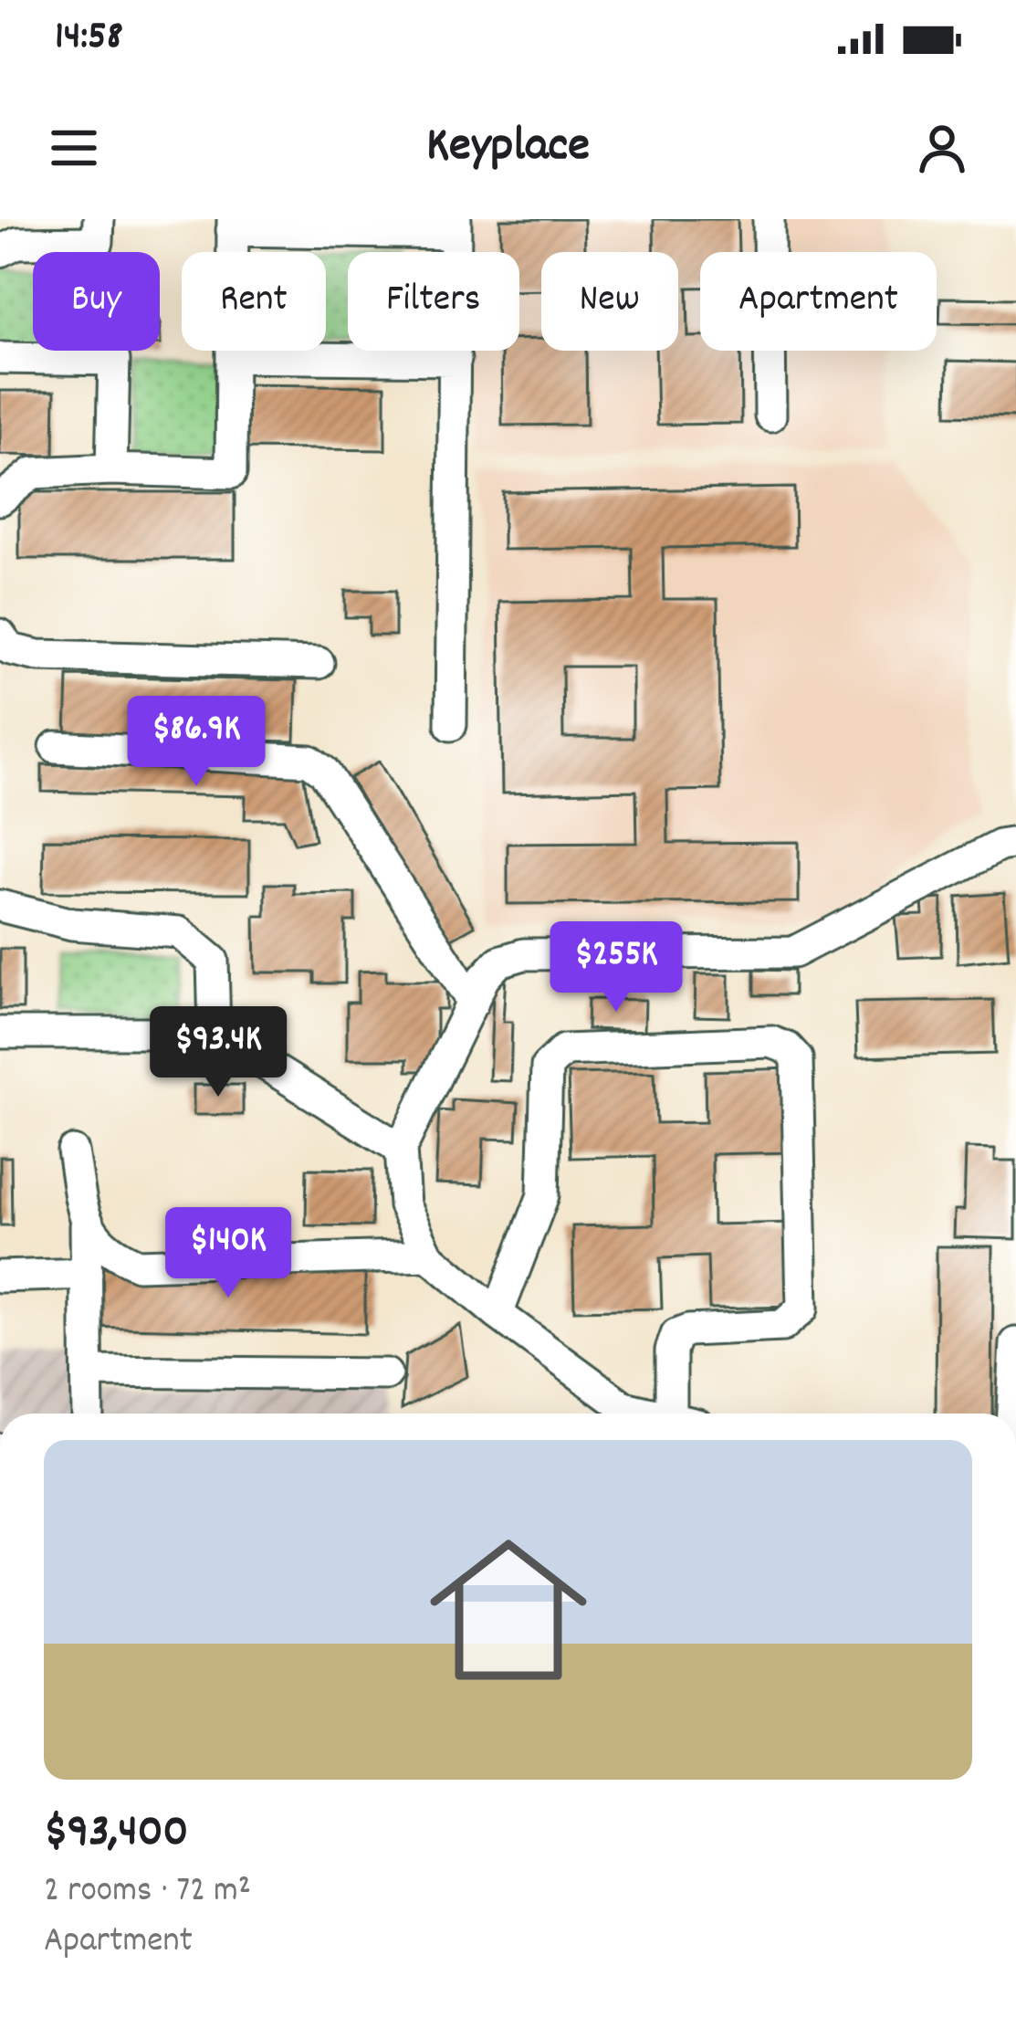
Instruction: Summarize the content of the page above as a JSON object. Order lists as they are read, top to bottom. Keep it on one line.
{"page":{"status":"14:58","header":"Keyplace","chip":["Buy","Rent","Filters","New","Apartment"],"price":["$86.9K","$255K","$93.4K","$140K"],"list":[{"name":"$93,400","note":"2 rooms · 72 m² · Apartment"}]}}
